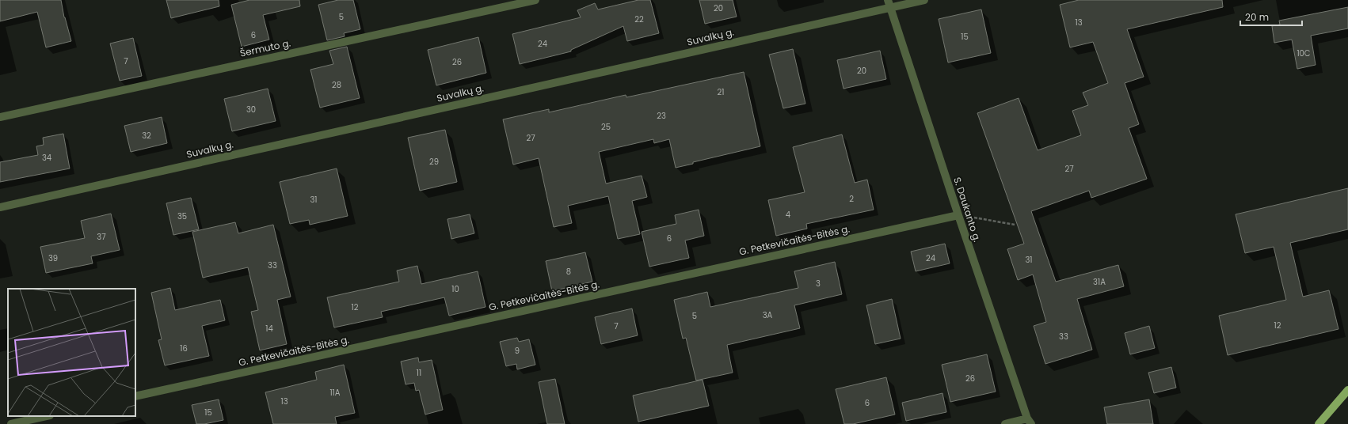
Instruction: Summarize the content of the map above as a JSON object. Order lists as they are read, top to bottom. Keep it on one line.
{"streets":{"street":["Suvalkų g.","Šermuto g.","S. Daukanto g.","G. Petkevičaitės-Bitės g."]},"crossings":[["Suvalkų g.","S. Daukanto g."],["S. Daukanto g.","G. Petkevičaitės-Bitės g."]],"house_numbers":["20","5","22","13","6","15","24","10C","7","26","20","28","21","30","23","25","32","27","34","29","27","2","31","4","35","37","6","39","24","31","33","8","31A","3","10","12","3A","5","12","7","14","33","16","9","11","26","11A","13","6","15"],"scale_bar":"20 m"}
